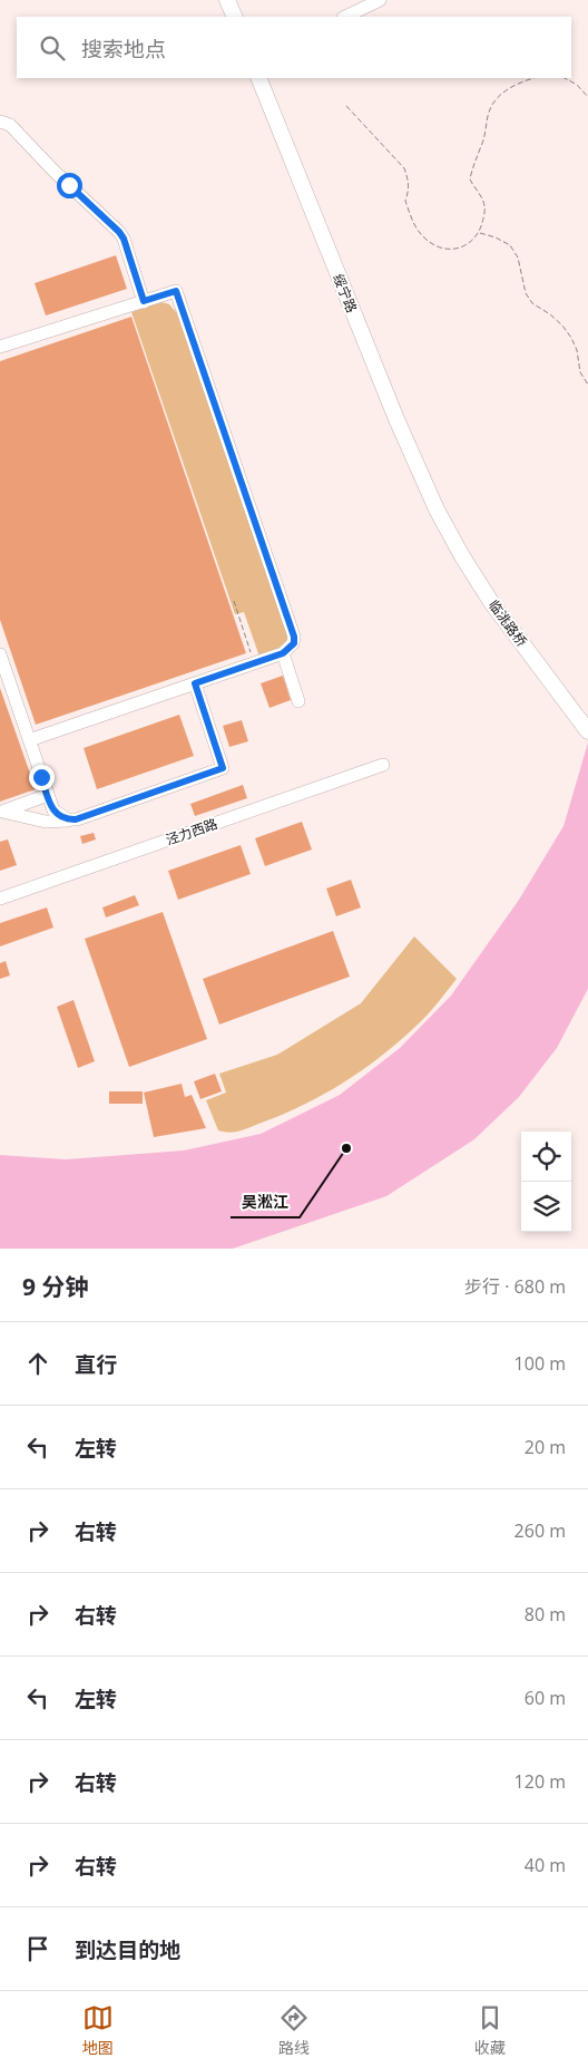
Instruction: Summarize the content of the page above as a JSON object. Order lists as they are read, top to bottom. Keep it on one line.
{"streets":{"main road":["绥宁路","临洮路桥"],"street":["泾力西路"]},"crossings":[["绥宁路","临洮路桥"]],"places":["吴淞江"],"page":{"search":"搜索地点","heading":["9 分钟","步行 · 680 m"],"list":[["直行","100 m"],["左转","20 m"],["右转","260 m"],["右转","80 m"],["左转","60 m"],["右转","120 m"],["右转","40 m"],"到达目的地"],"nav":["地图","路线","收藏"]}}
